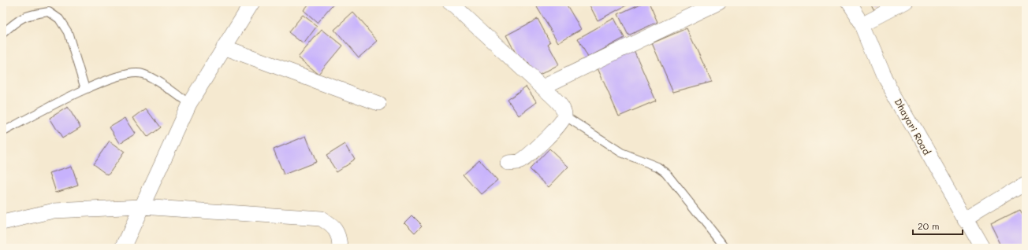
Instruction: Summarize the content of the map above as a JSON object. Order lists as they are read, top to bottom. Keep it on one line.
{"streets":{"street":["Dhayari Road"]},"scale_bar":"20 m"}
